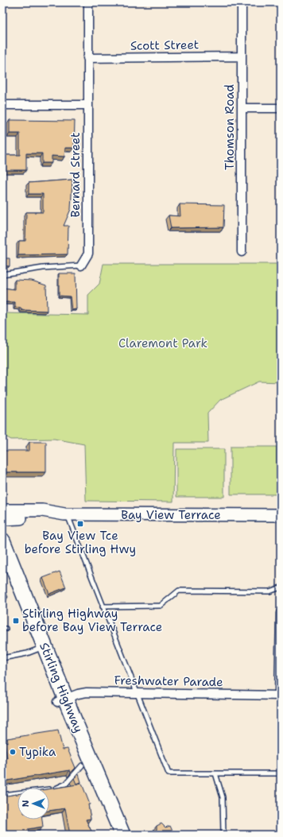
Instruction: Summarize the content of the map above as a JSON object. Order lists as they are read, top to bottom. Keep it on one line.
{"streets":{"highway":["Stirling Highway"],"main road":["Bay View Terrace"],"street":["Scott Street","Thomson Road","Bernard Street","Freshwater Parade"]},"crossings":[["Scott Street","Thomson Road"],["Scott Street","Bernard Street"],["Freshwater Parade","Stirling Highway"]],"parks":["Claremont Park"],"places":{"transit":["Bay View Tce before Stirling Hwy","Stirling Highway before Bay View Terrace"],"other":["Typika"]},"north":"left"}
